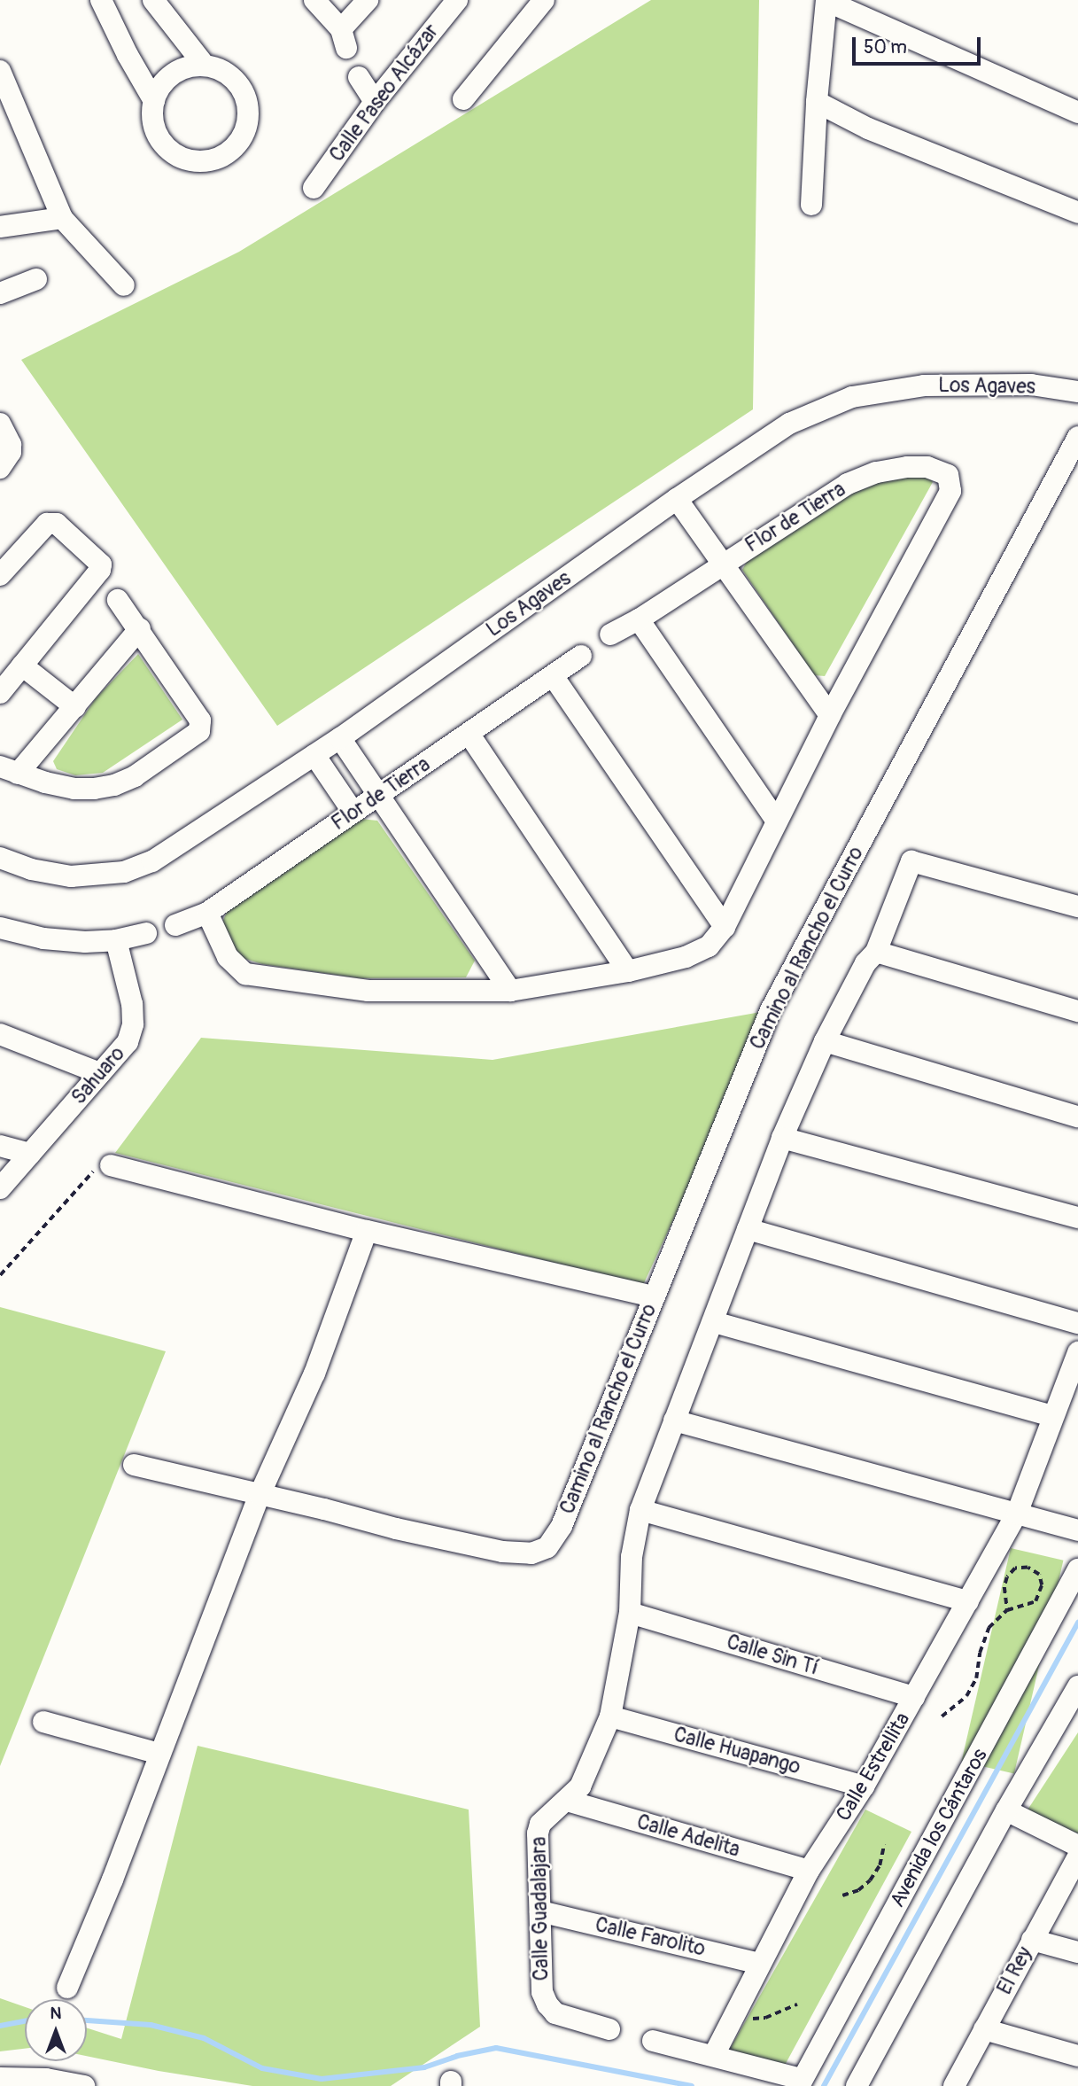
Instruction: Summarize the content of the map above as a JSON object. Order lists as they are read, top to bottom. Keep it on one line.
{"streets":{"street":["Calle Paseo Alcázar","Los Agaves","Flor de Tierra","Camino al Rancho el Curro","Sahuaro","Calle Sin Tí","Calle Huapango","Calle Estrellita","Avenida los Cántaros","Calle Adelita","Calle Guadalajara","Calle Farolito","El Rey"]},"crossings":[["Calle Sin Tí","Calle Estrellita"],["Calle Sin Tí","Calle Guadalajara"],["Calle Huapango","Calle Estrellita"],["Calle Huapango","Calle Guadalajara"],["Calle Estrellita","Calle Adelita"],["Calle Estrellita","Calle Farolito"],["Calle Adelita","Calle Guadalajara"],["Calle Guadalajara","Calle Farolito"]],"scale_bar":"50 m","north":"top"}
